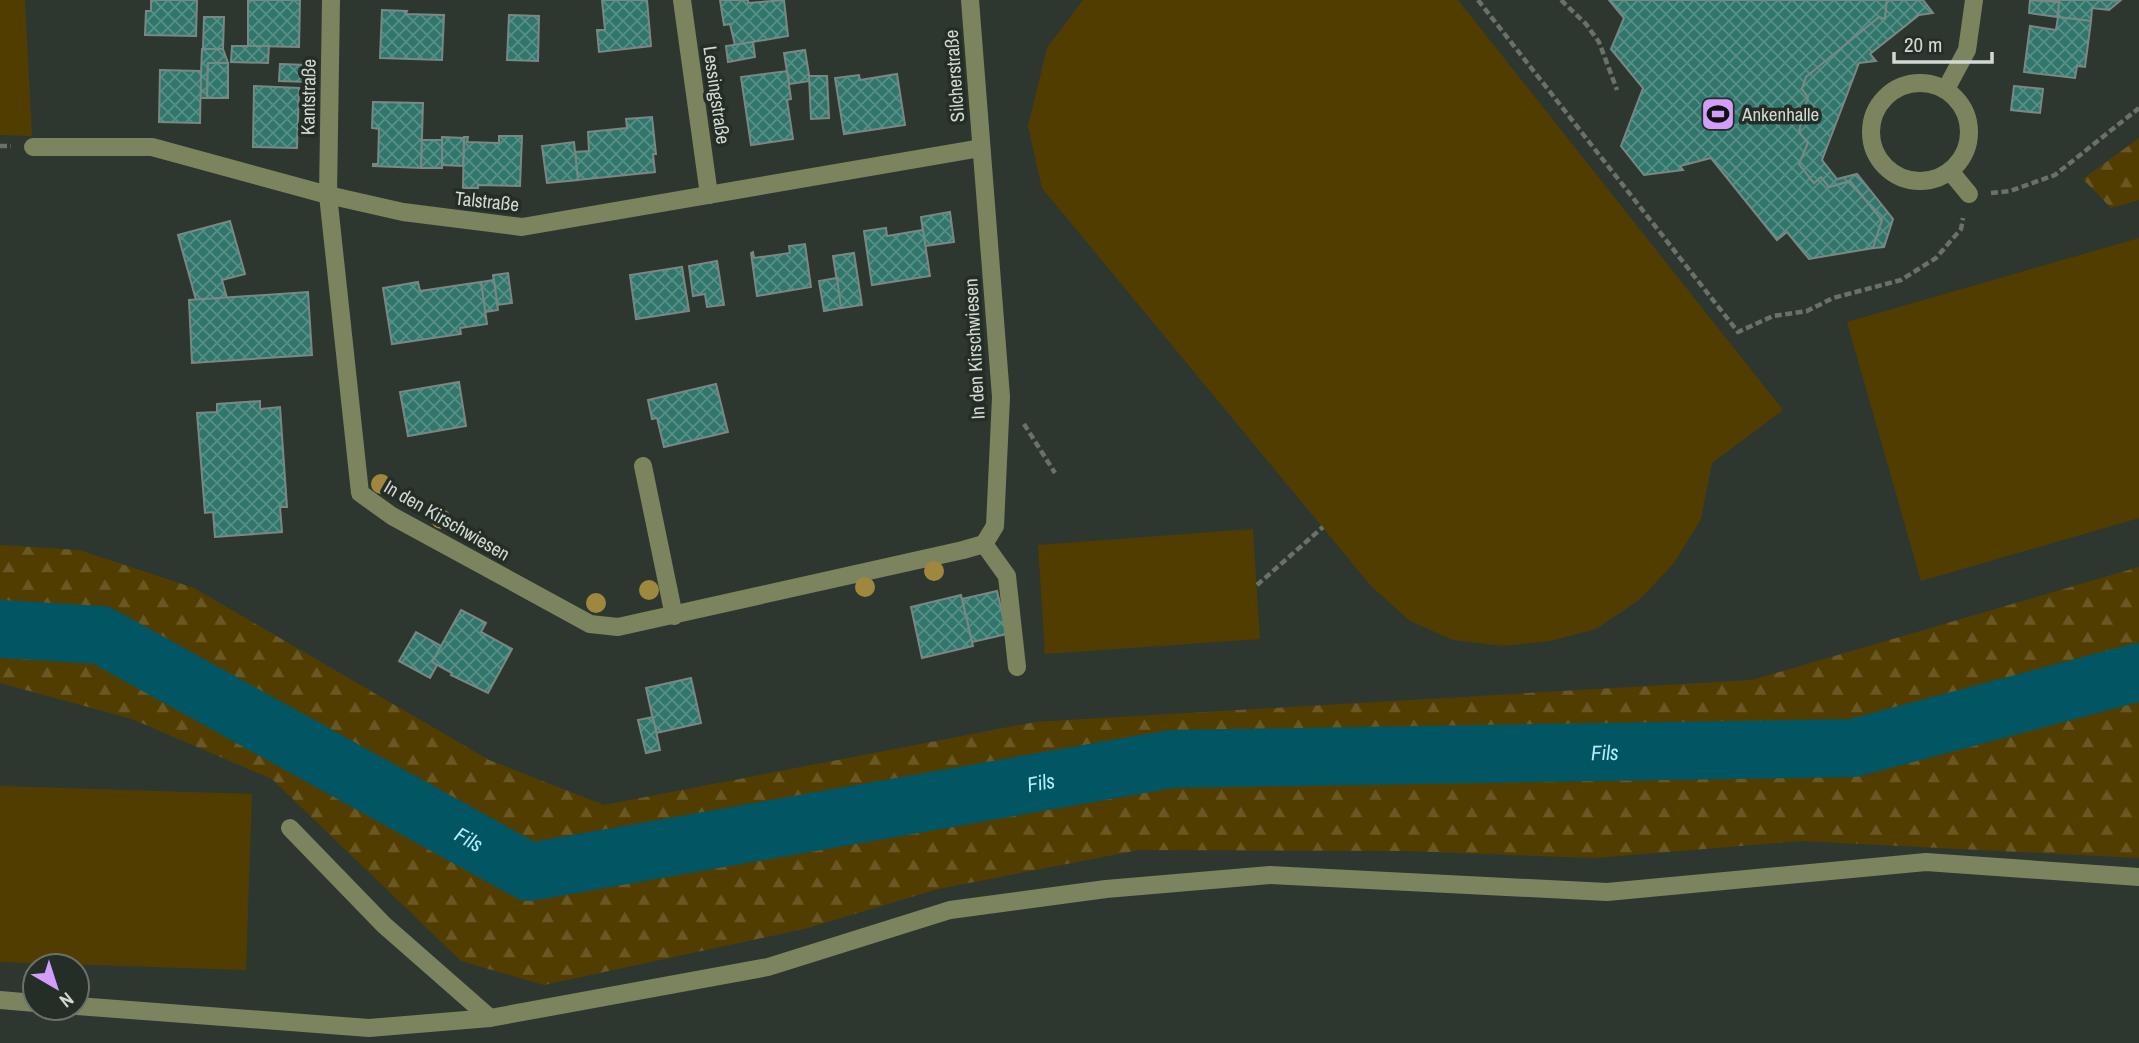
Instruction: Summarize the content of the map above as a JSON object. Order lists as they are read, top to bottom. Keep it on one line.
{"streets":{"street":["Silcherstraße","Lessingstraße","Kantstraße","Talstraße","In den Kirschwiesen"]},"crossings":[["Silcherstraße","Talstraße"],["Silcherstraße","In den Kirschwiesen"],["Lessingstraße","Talstraße"],["Kantstraße","Talstraße"],["Kantstraße","In den Kirschwiesen"],["Talstraße","In den Kirschwiesen"]],"water":["Fils"],"places":{"sports":["Ankenhalle"]},"scale_bar":"20 m","north":"bottom right"}
